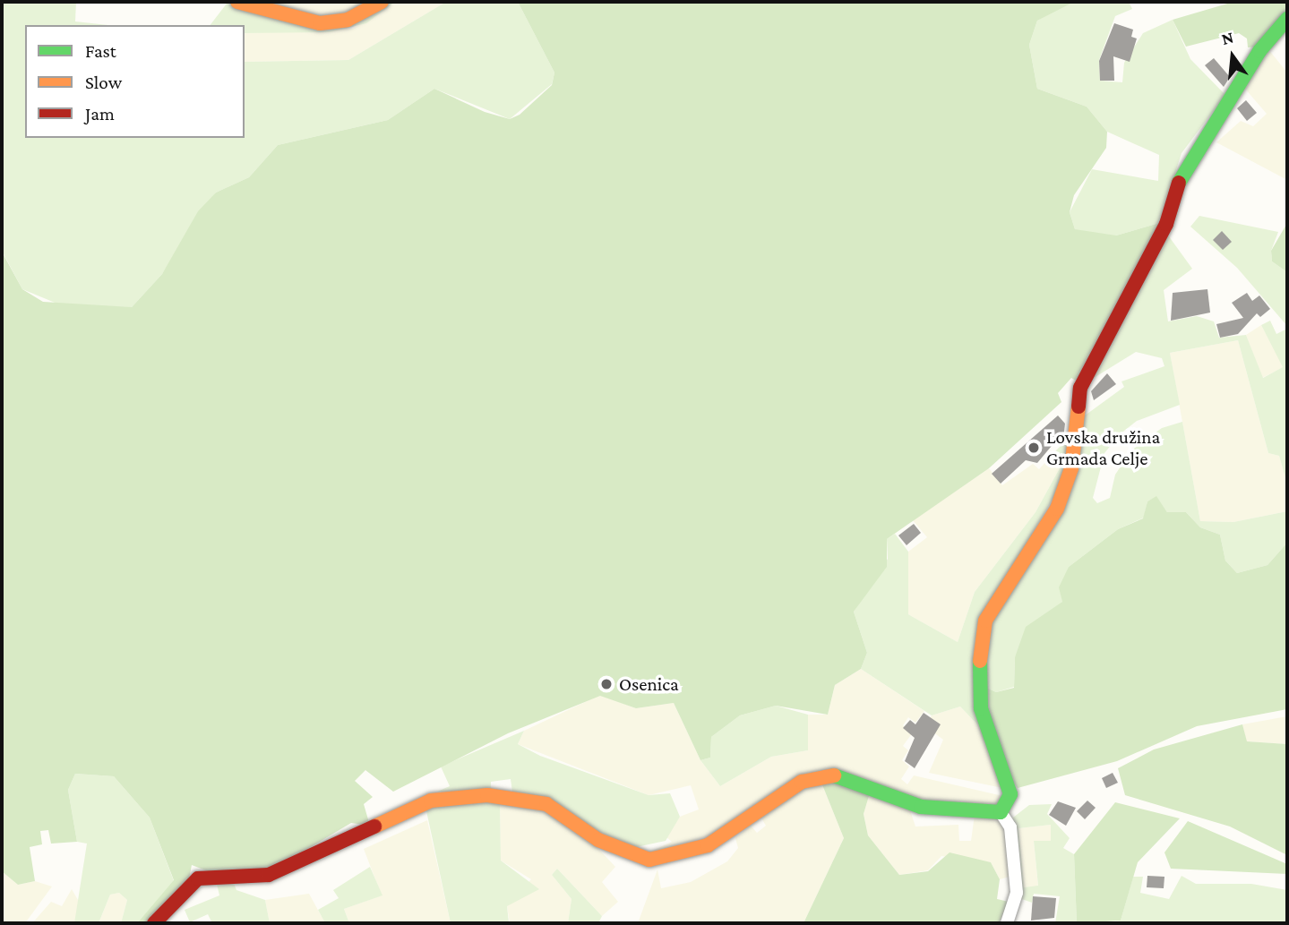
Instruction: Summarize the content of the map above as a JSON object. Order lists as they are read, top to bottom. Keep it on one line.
{"places":["Lovska družina Grmada Celje","Osenica"],"legend":["Fast","Slow","Jam"],"north":"top"}
